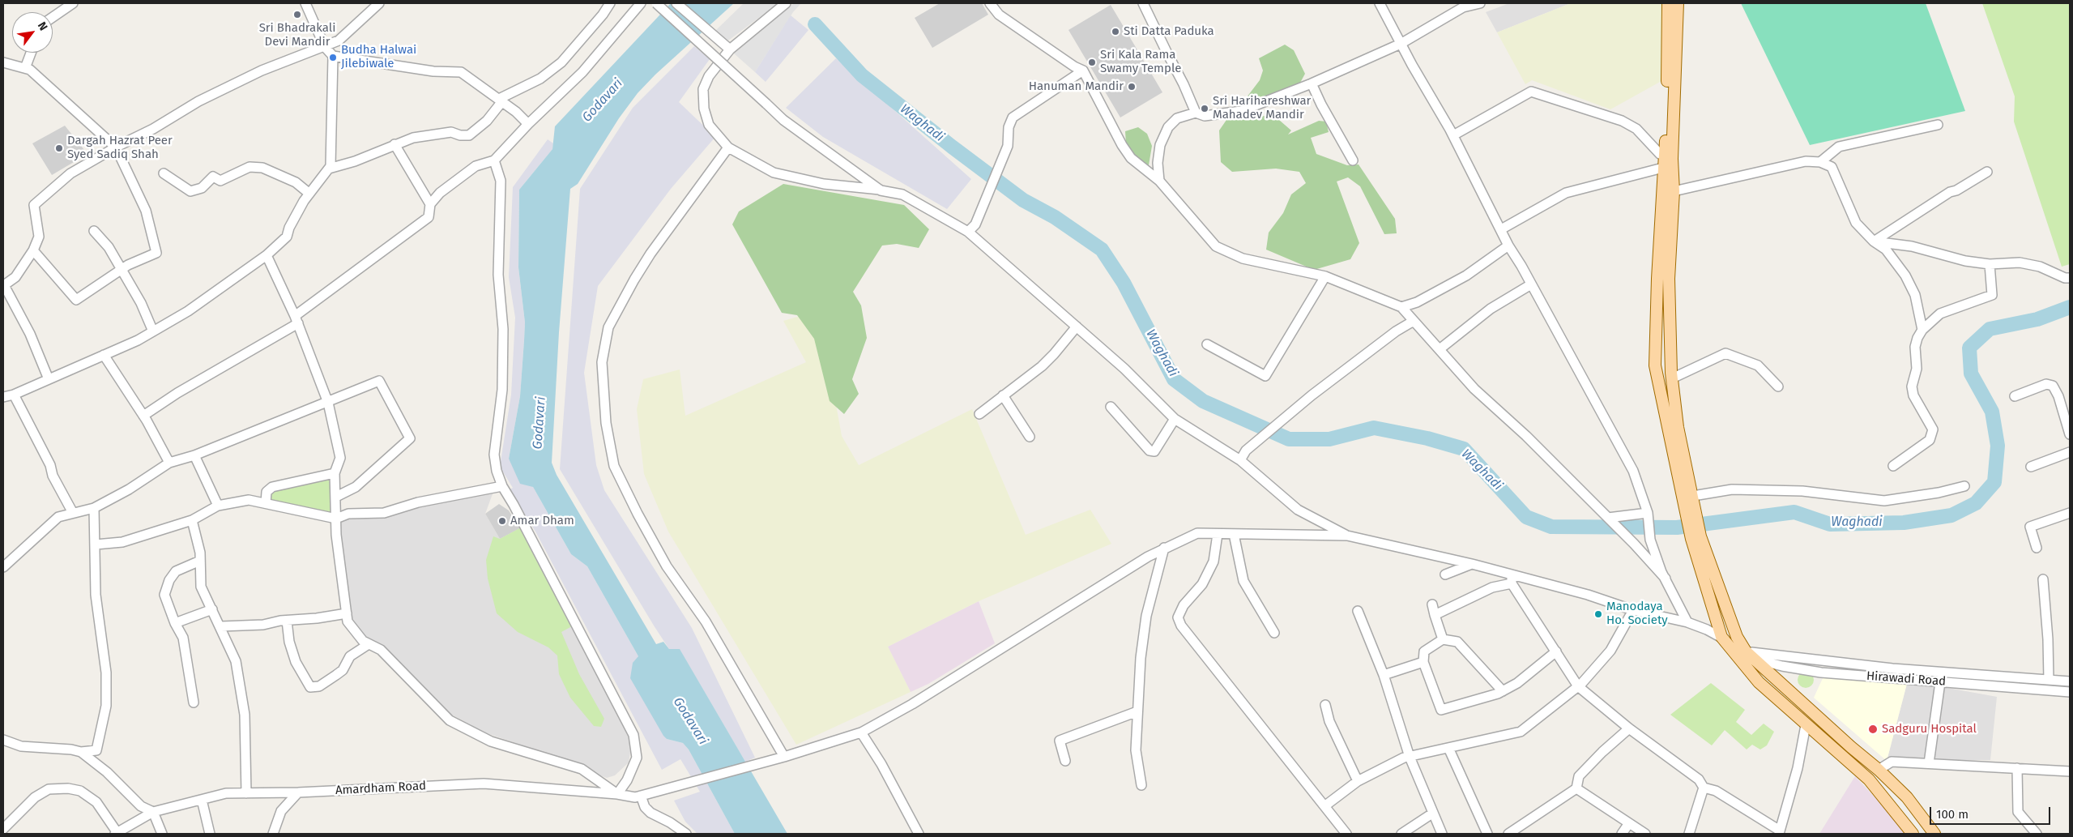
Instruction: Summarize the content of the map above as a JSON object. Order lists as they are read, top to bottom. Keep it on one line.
{"streets":{"street":["Hirawadi Road","Amardham Road"]},"crossings":[["Hirawadi Road","Amardham Road"]],"water":["Godavari","Waghadi"],"places":["Sri Bhadrakali Devi Mandir","Sti Datta Paduka","Budha Halwai Jilebiwale","Sri Kala Rama Swamy Temple","Hanuman Mandir","Sri Harihareshwar Mahadev Mandir","Dargah Hazrat Peer Syed Sadiq Shah","Amar Dham","Manodaya Ho. Society","Sadguru Hospital"],"scale_bar":"100 m","north":"top right"}
